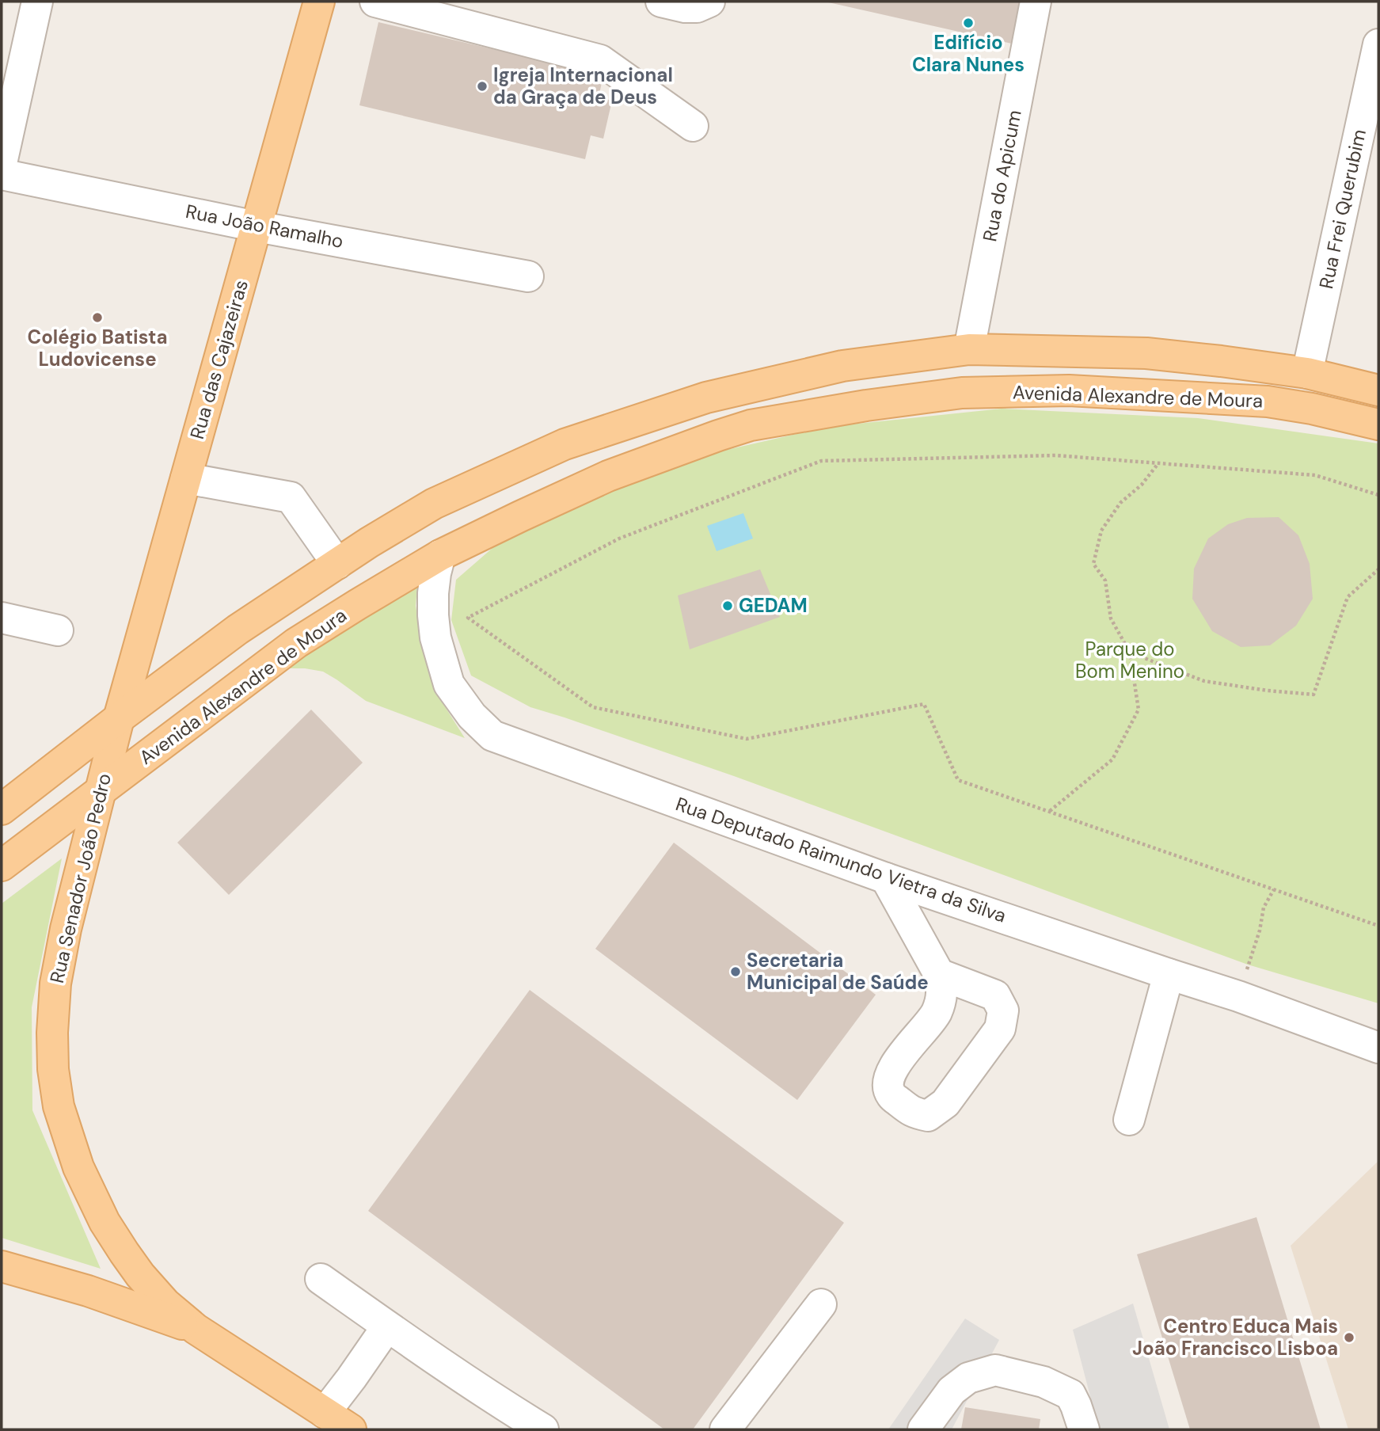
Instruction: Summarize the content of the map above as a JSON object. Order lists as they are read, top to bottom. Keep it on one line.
{"streets":{"main road":["Rua das Cajazeiras","Avenida Alexandre de Moura","Rua Senador João Pedro"],"street":["Rua do Apicum","Rua Frei Querubim","Rua João Ramalho","Rua Deputado Raimundo Vietra da Silva"]},"crossings":[["Rua do Apicum","Avenida Alexandre de Moura"],["Rua Frei Querubim","Avenida Alexandre de Moura"],["Rua João Ramalho","Rua das Cajazeiras"],["Rua das Cajazeiras","Avenida Alexandre de Moura"],["Rua das Cajazeiras","Rua Senador João Pedro"],["Avenida Alexandre de Moura","Rua Deputado Raimundo Vietra da Silva"],["Avenida Alexandre de Moura","Rua Senador João Pedro"]],"parks":["Parque do Bom Menino"],"places":["Edifício Clara Nunes","Igreja Internacional da Graça de Deus","Colégio Batista Ludovicense","GEDAM","Secretaria Municipal de Saúde","Centro Educa Mais João Francisco Lisboa"]}
